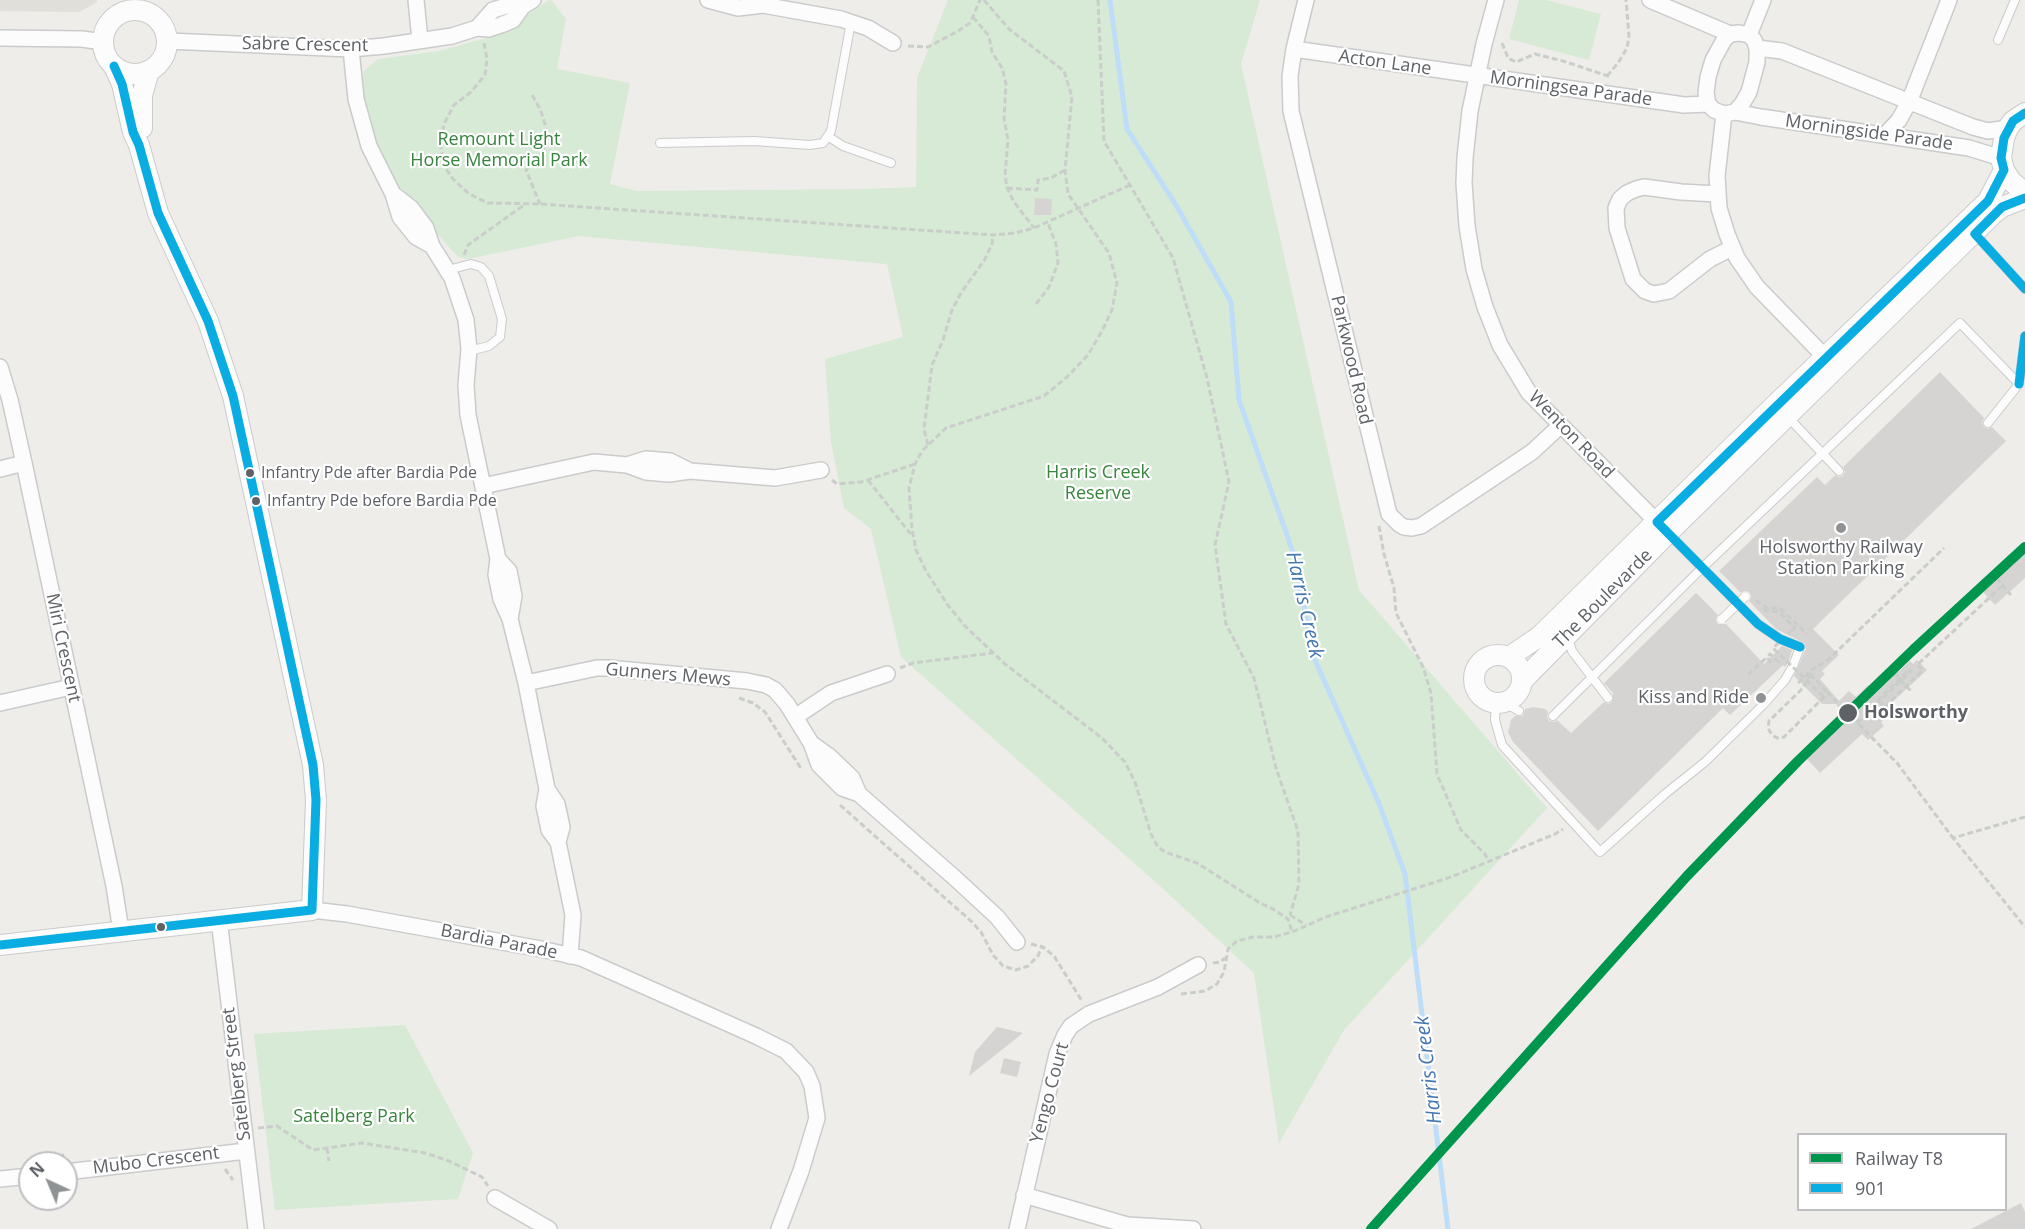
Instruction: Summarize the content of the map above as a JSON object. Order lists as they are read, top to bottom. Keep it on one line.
{"streets":{"street":["Sabre Crescent","Acton Lane","Morningsea Parade","Morningside Parade","Parkwood Road","Wenton Road","The Boulevarde","Miri Crescent","Gunners Mews","Bardia Parade","Satelberg Street","Yengo Court","Mubo Crescent"]},"crossings":[["Acton Lane","Morningsea Parade"],["Acton Lane","Parkwood Road"],["Acton Lane","Wenton Road"],["Morningsea Parade","Wenton Road"],["Morningside Parade","The Boulevarde"],["Parkwood Road","Wenton Road"],["Wenton Road","The Boulevarde"],["Miri Crescent","Bardia Parade"],["Bardia Parade","Satelberg Street"],["Satelberg Street","Mubo Crescent"]],"water":["Harris Creek"],"parks":["Remount Light Horse Memorial Park","Harris Creek Reserve","Satelberg Park"],"places":["Infantry Pde after Bardia Pde","Infantry Pde before Bardia Pde","Holsworthy Railway Station Parking","Kiss and Ride","Holsworthy"],"lines":["transit line 901","rail line T8"],"legend":["Railway T8","901"],"north":"top left"}
